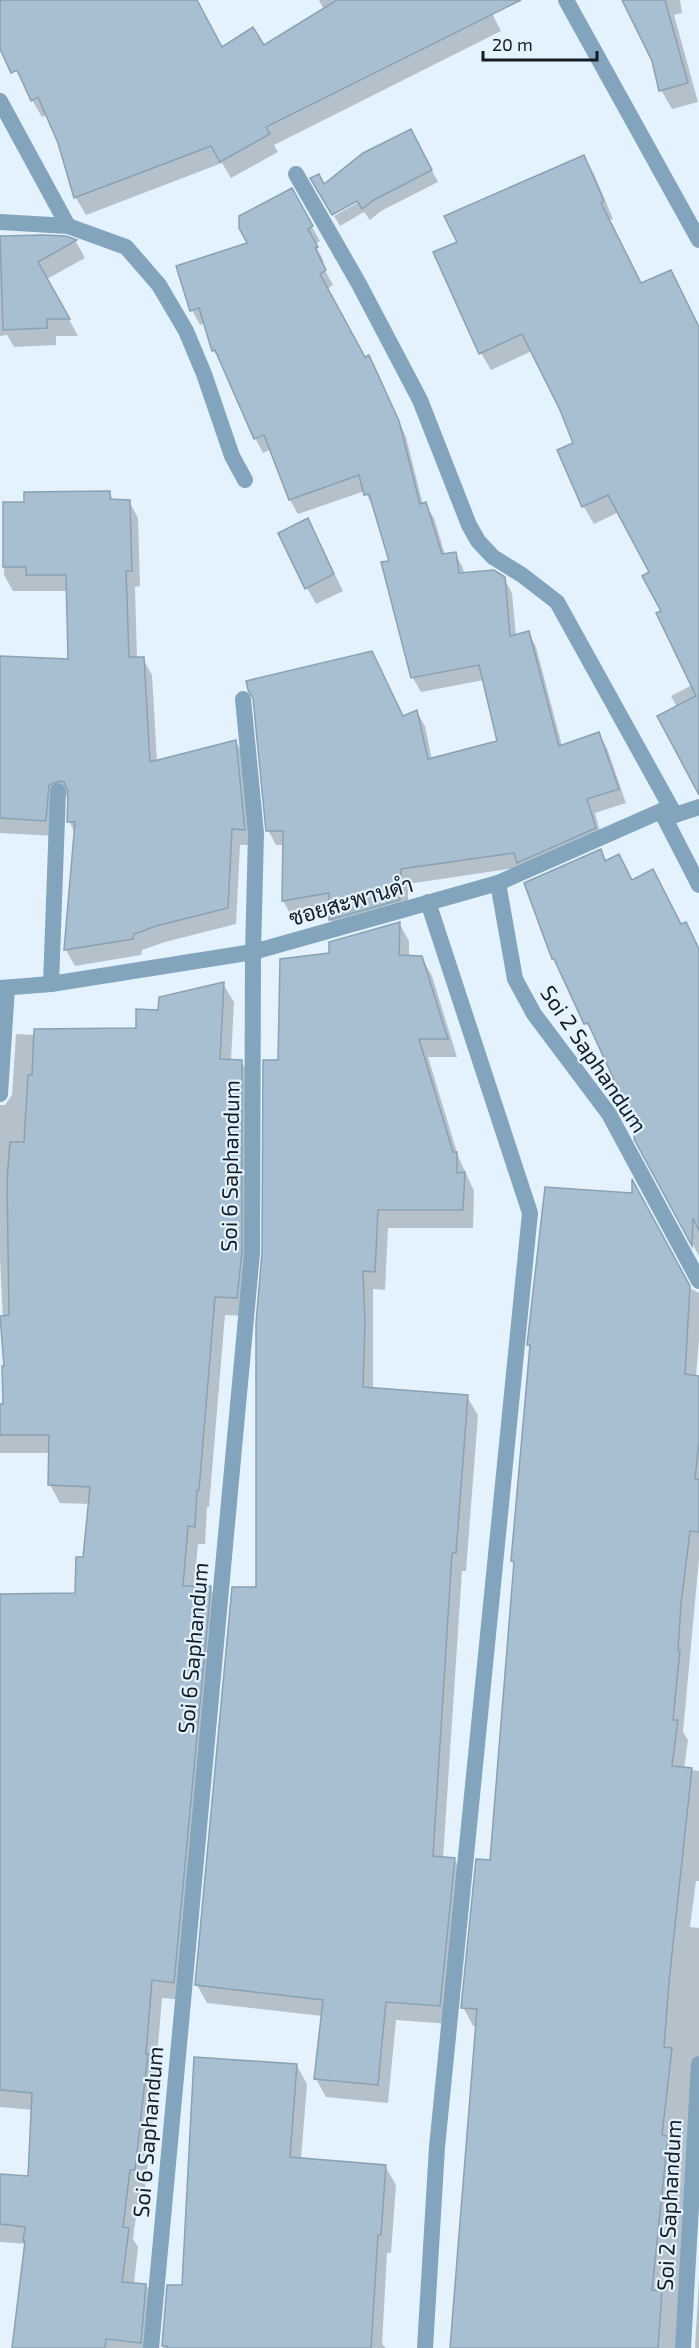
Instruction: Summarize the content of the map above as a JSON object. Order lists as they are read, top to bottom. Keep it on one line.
{"streets":{"street":["ซอยสะพานดำ","Soi 2 Saphandum","Soi 6 Saphandum"]},"crossings":[["ซอยสะพานดำ","Soi 2 Saphandum"],["ซอยสะพานดำ","Soi 6 Saphandum"]],"scale_bar":"20 m"}
